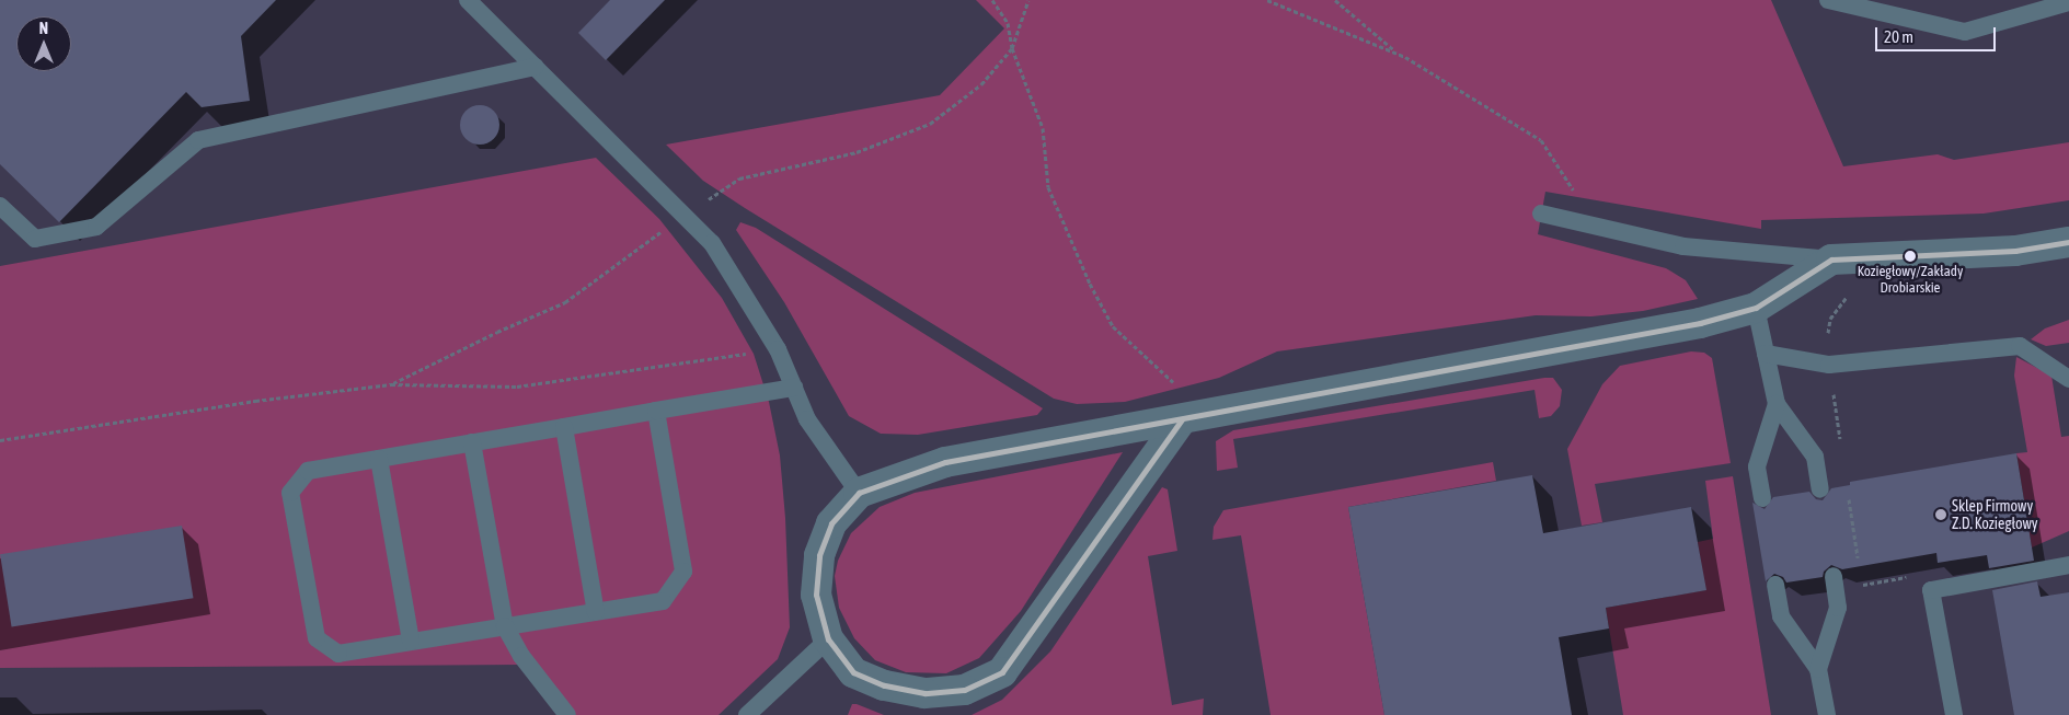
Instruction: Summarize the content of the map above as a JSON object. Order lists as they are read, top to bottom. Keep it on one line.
{"places":["Koziegłowy/Zakłady Drobiarskie","Sklep Firmowy Z.D. Koziegłowy"],"scale_bar":"20 m","north":"top"}
